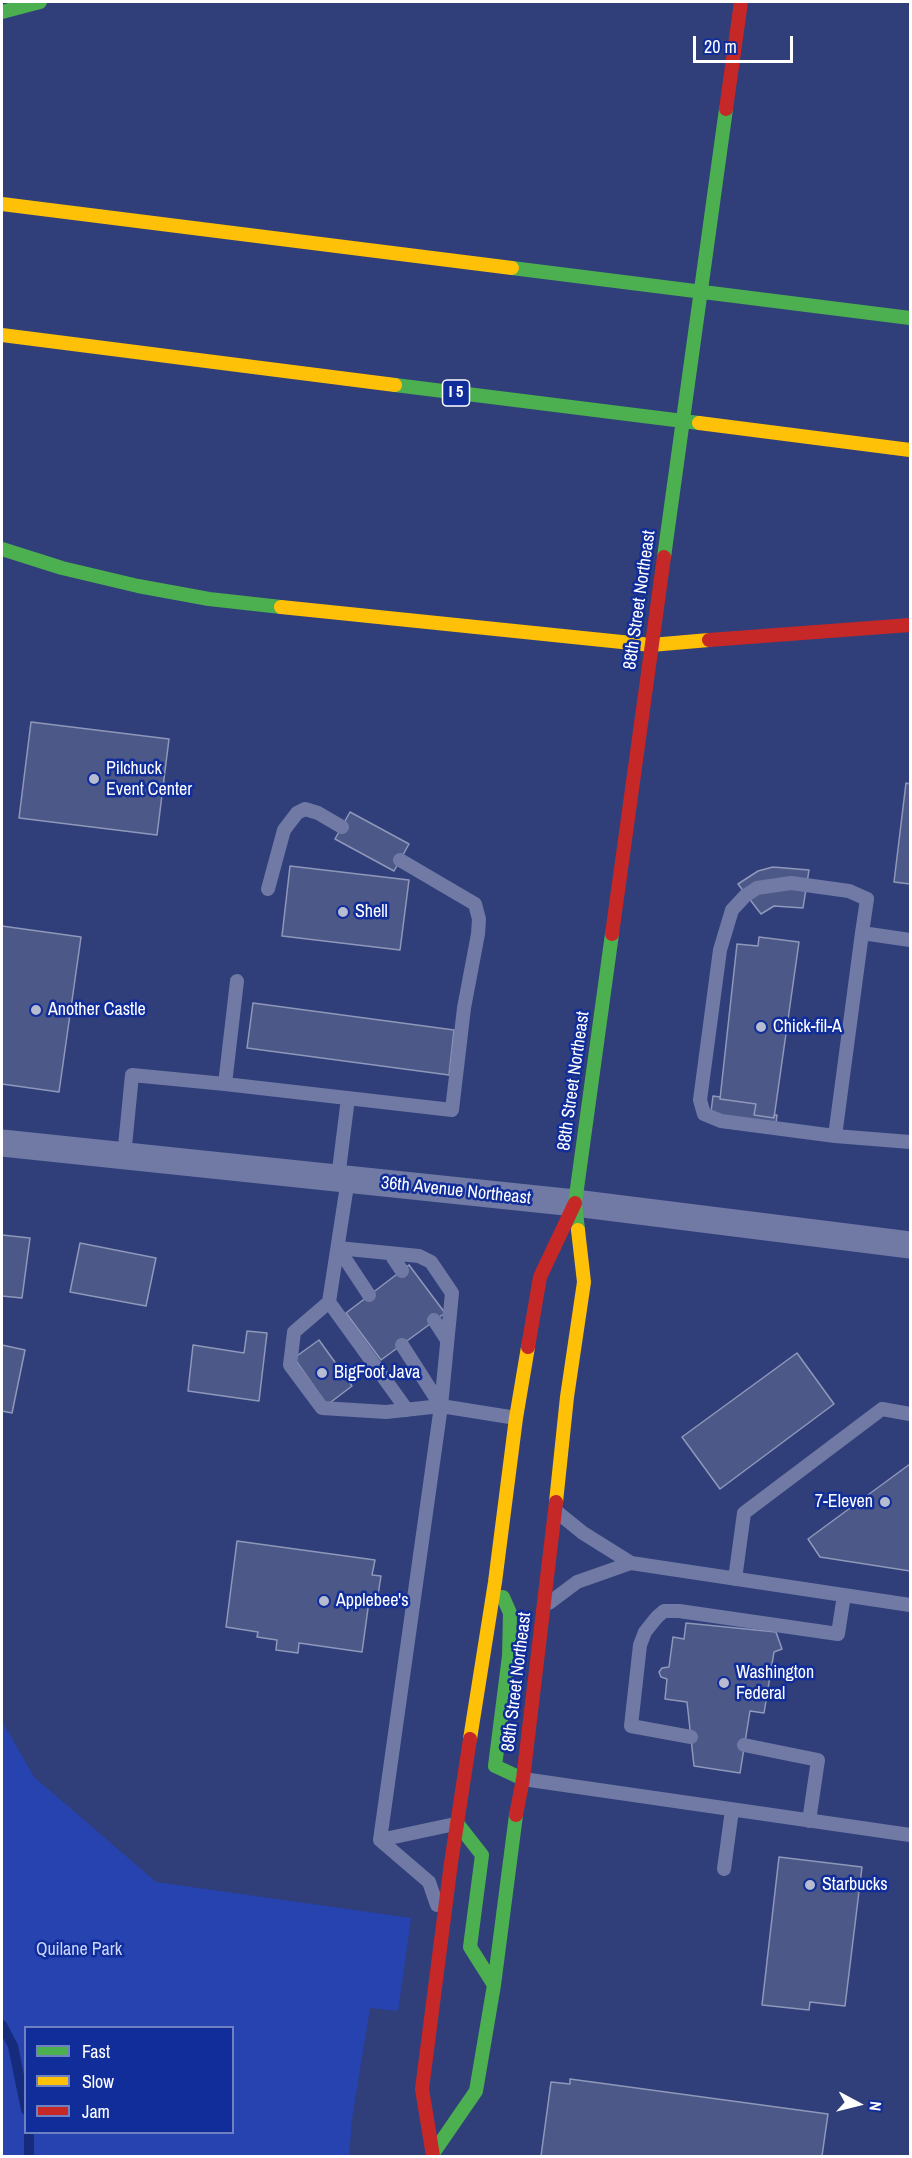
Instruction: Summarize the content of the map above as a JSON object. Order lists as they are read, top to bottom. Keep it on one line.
{"streets":{"main road":["I 5","88th Street Northeast"],"street":["36th Avenue Northeast"]},"crossings":[["88th Street Northeast","36th Avenue Northeast"]],"parks":["Quilane Park"],"places":["Pilchuck Event Center","Shell","Another Castle","Chick-fil-A","BigFoot Java","7-Eleven","Applebee's","Washington Federal","Starbucks"],"legend":["Fast","Slow","Jam"],"scale_bar":"20 m","north":"right"}
